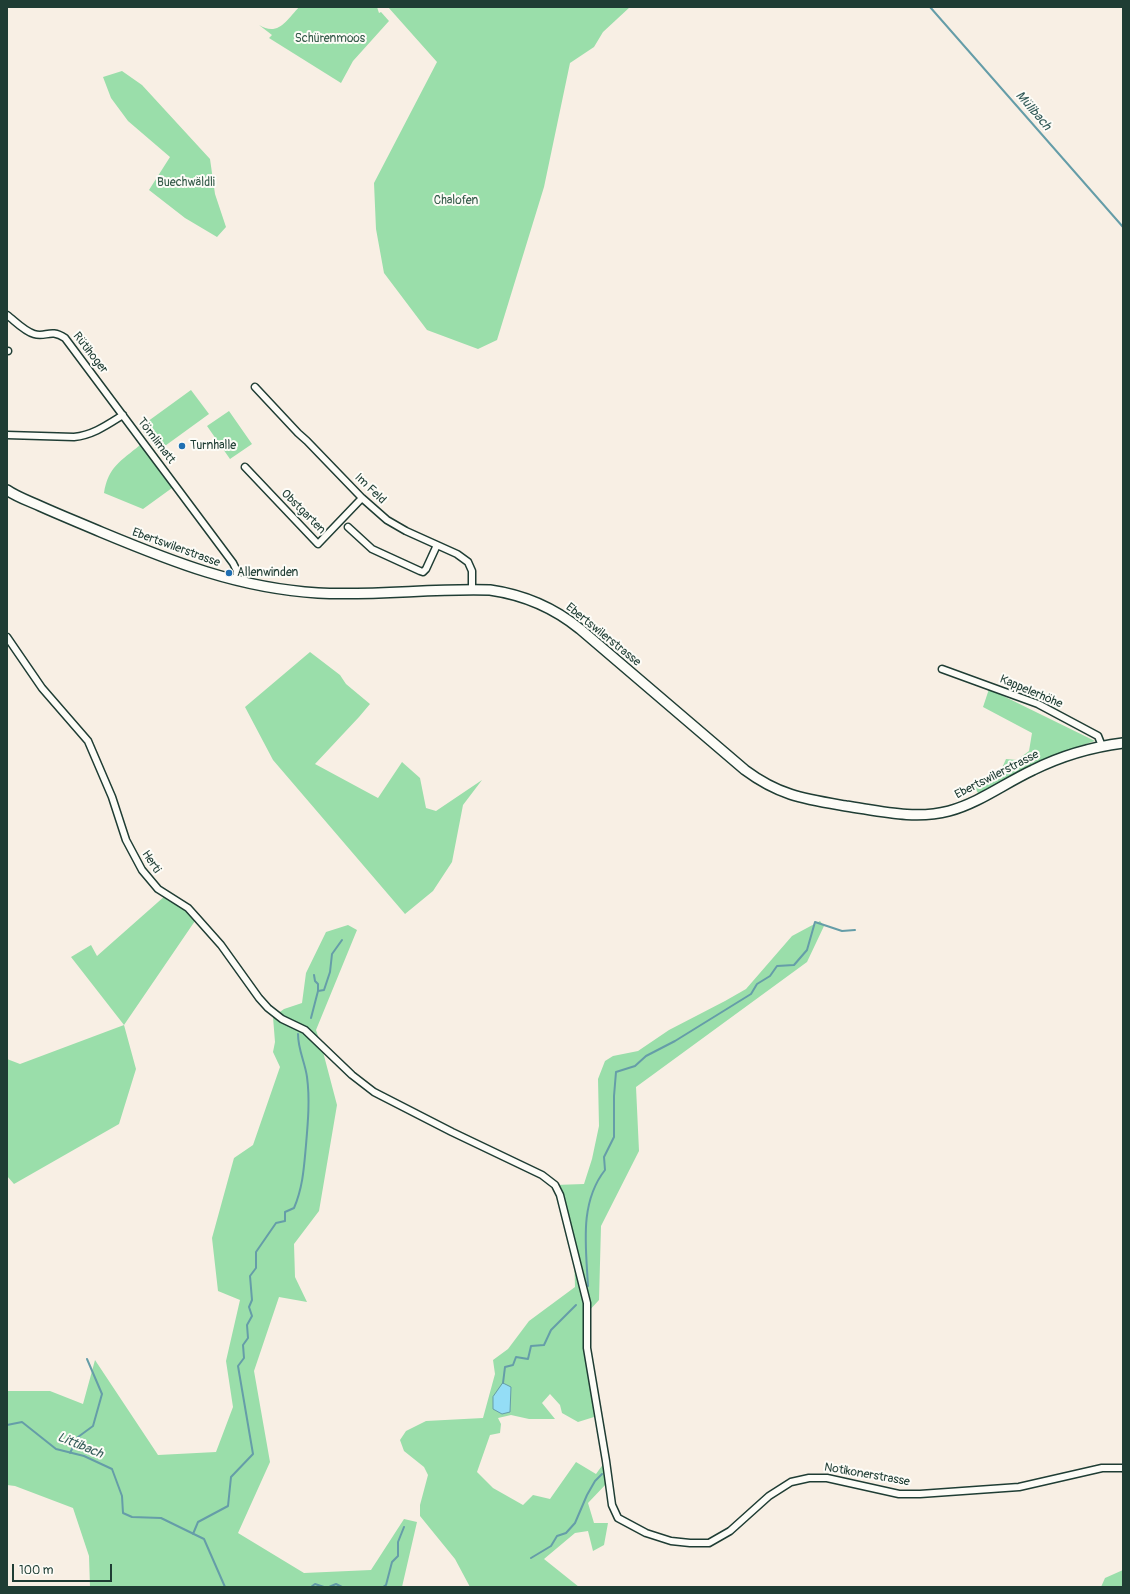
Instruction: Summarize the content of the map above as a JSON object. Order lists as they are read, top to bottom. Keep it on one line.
{"streets":{"street":["Rütihoger","Tömlimatt","Im Feld","Obstgarten","Ebertswilerstrasse","Kappelerhöhe","Herti","Notikonerstrasse"]},"crossings":[["Rütihoger","Tömlimatt"],["Tömlimatt","Ebertswilerstrasse"],["Im Feld","Obstgarten"],["Im Feld","Ebertswilerstrasse"],["Ebertswilerstrasse","Kappelerhöhe"],["Herti","Notikonerstrasse"]],"water":["Mülibach","Littibach"],"parks":["Schürenmoos","Buechwäldli","Chalofen"],"places":["Turnhalle","Allenwinden"],"scale_bar":"100 m"}
